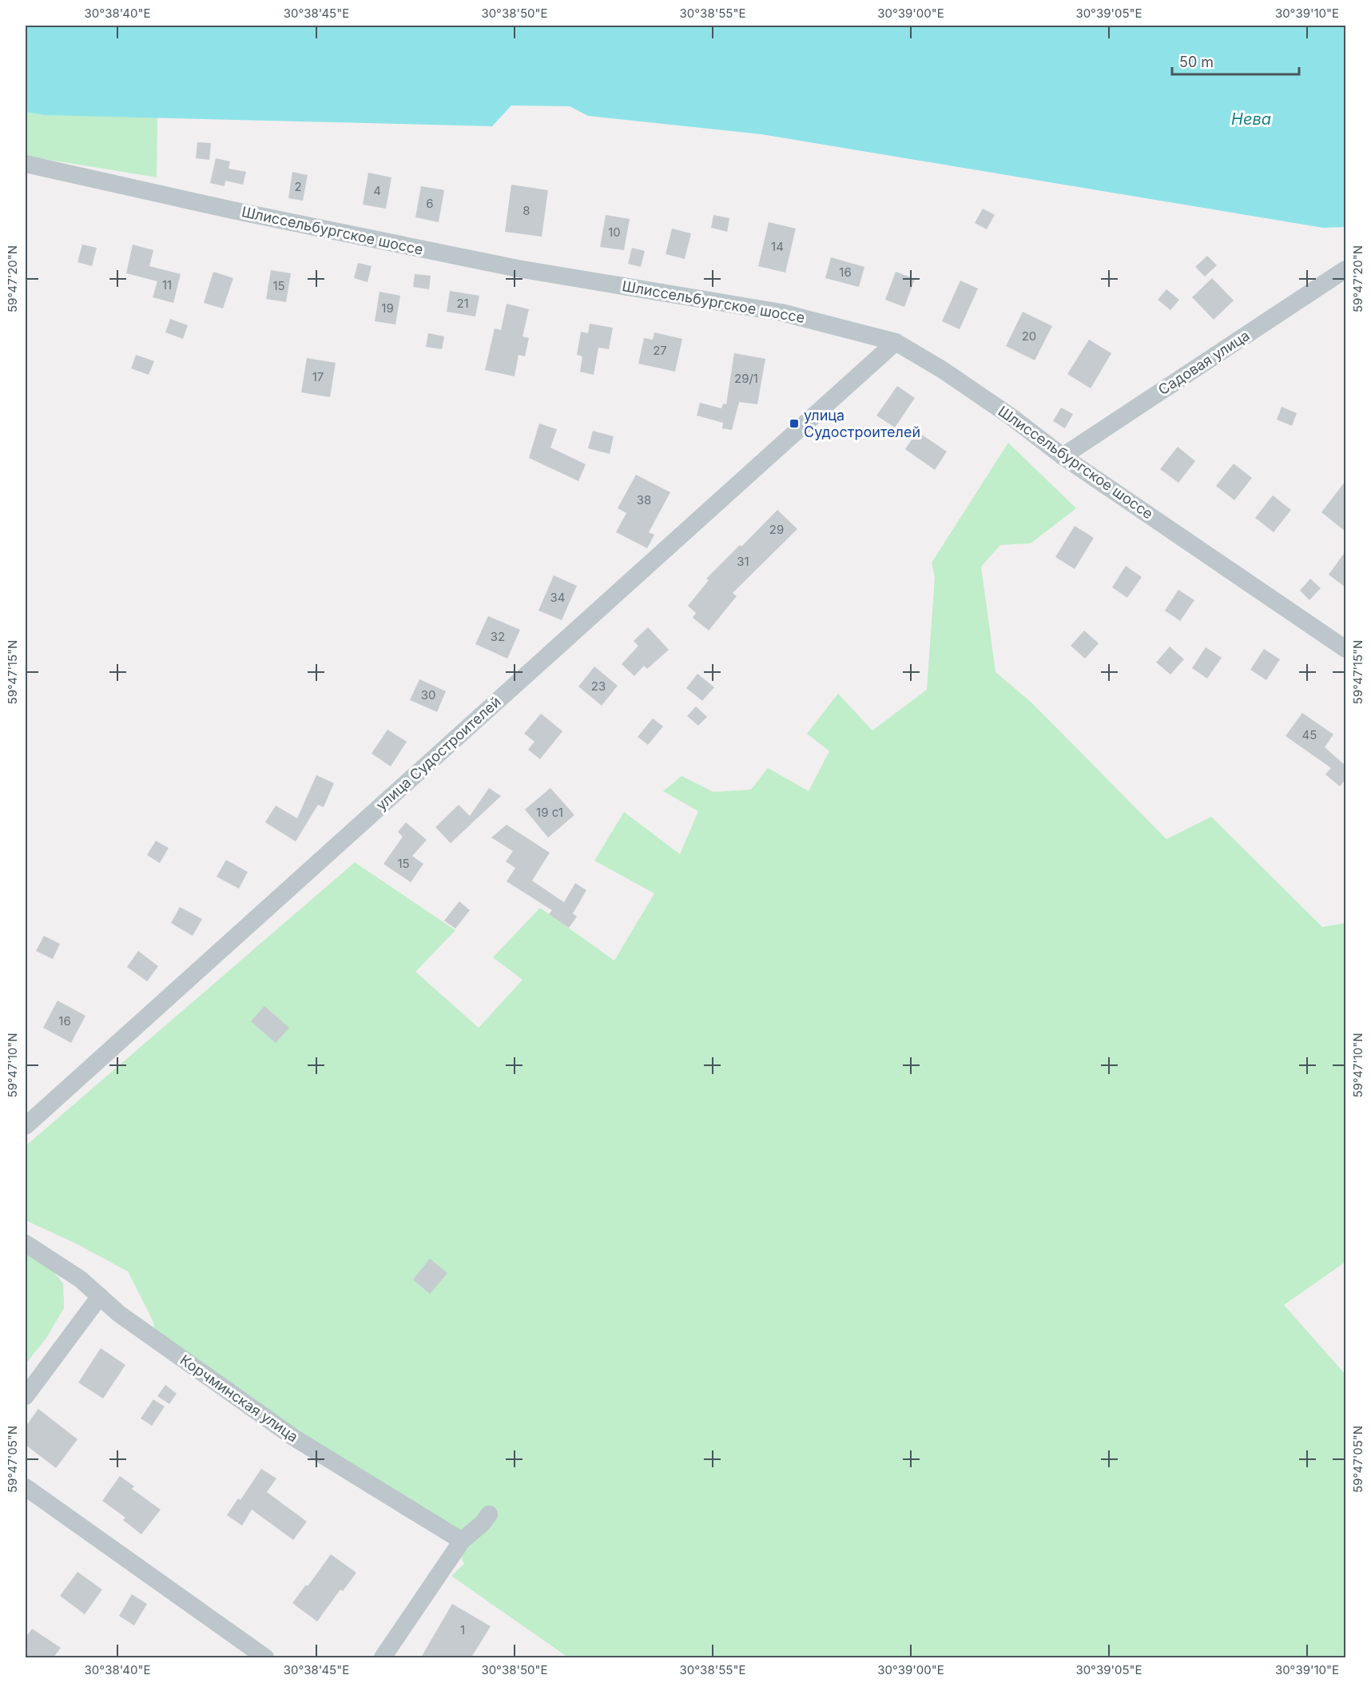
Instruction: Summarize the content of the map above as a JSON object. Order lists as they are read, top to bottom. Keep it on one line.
{"streets":{"street":["Шлиссельбургское шоссе","Садовая улица","улица Судостроителей","Корчминская улица"]},"crossings":[["Шлиссельбургское шоссе","Садовая улица"],["Шлиссельбургское шоссе","улица Судостроителей"]],"water":["Нева"],"places":{"transit":["улица Судостроителей"]},"house_numbers":["2","4","6","8","10","14","16","11","15","21","19","20","27","17","29/1","38","29","31","34","32","23","30","45","19 с1","15","16","1"],"scale_bar":"50 m","coordinates":["30°38'40\"E","30°38'45\"E","30°38'50\"E","30°38'55\"E","30°39'00\"E","30°39'05\"E","30°39'10\"E","59°47'20\"N","59°47'15\"N","59°47'10\"N","59°47'05\"N"]}
